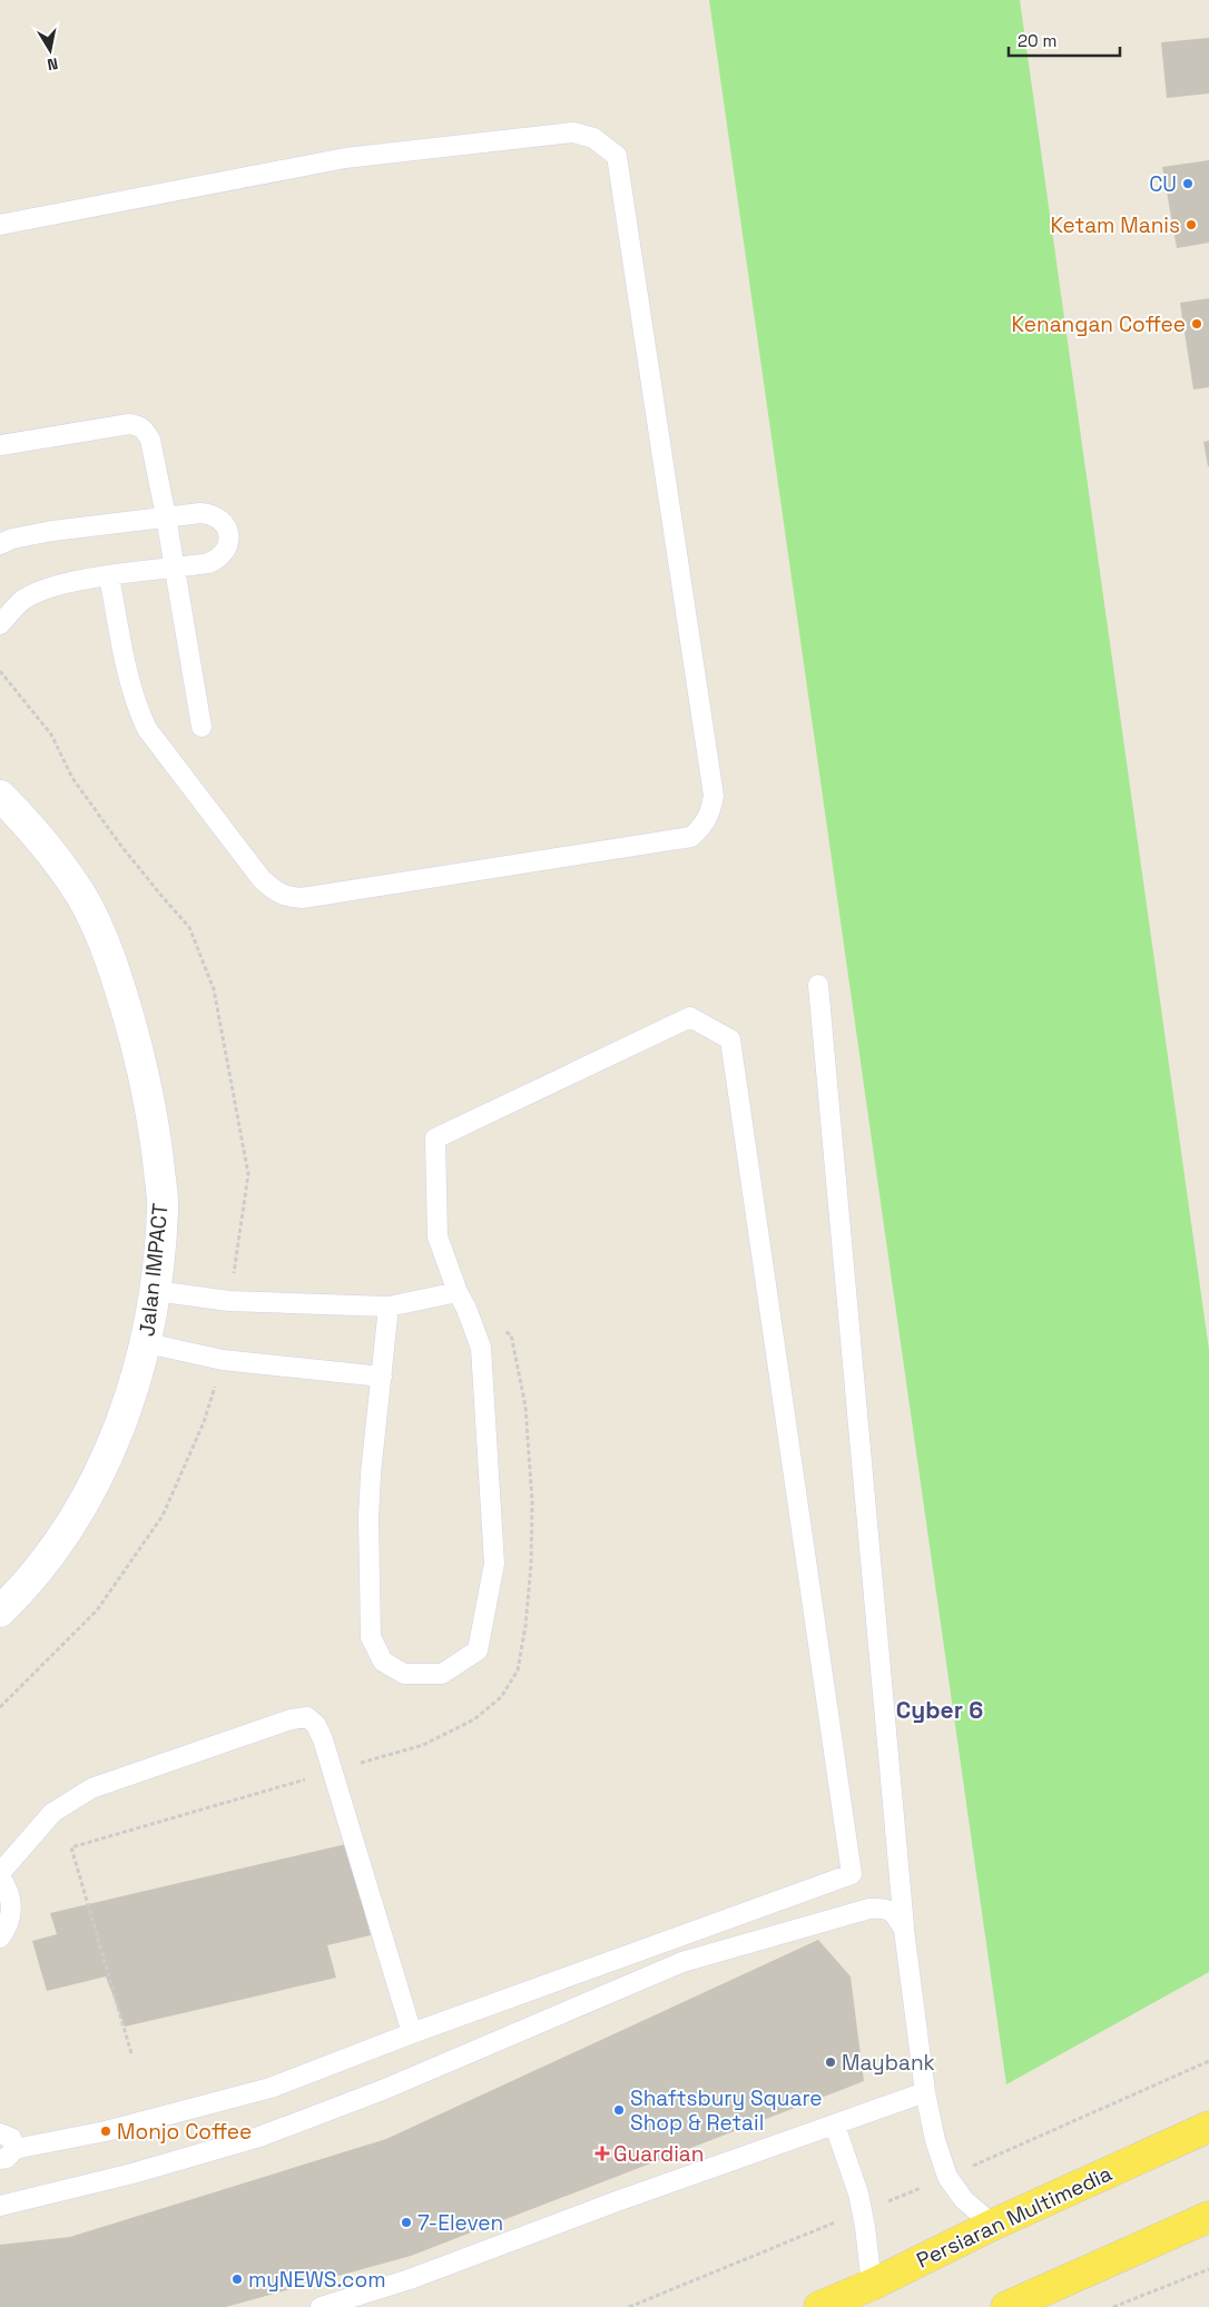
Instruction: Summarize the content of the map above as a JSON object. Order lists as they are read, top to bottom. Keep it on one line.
{"streets":{"main road":["Persiaran Multimedia"],"street":["Jalan IMPACT"]},"districts":["Cyber 6"],"places":{"other":["CU","Ketam Manis","Kenangan Coffee","Maybank","Shaftsbury Square Shop & Retail","Monjo Coffee","7-Eleven","myNEWS.com"],"health":["Guardian"]},"scale_bar":"20 m","north":"bottom"}
